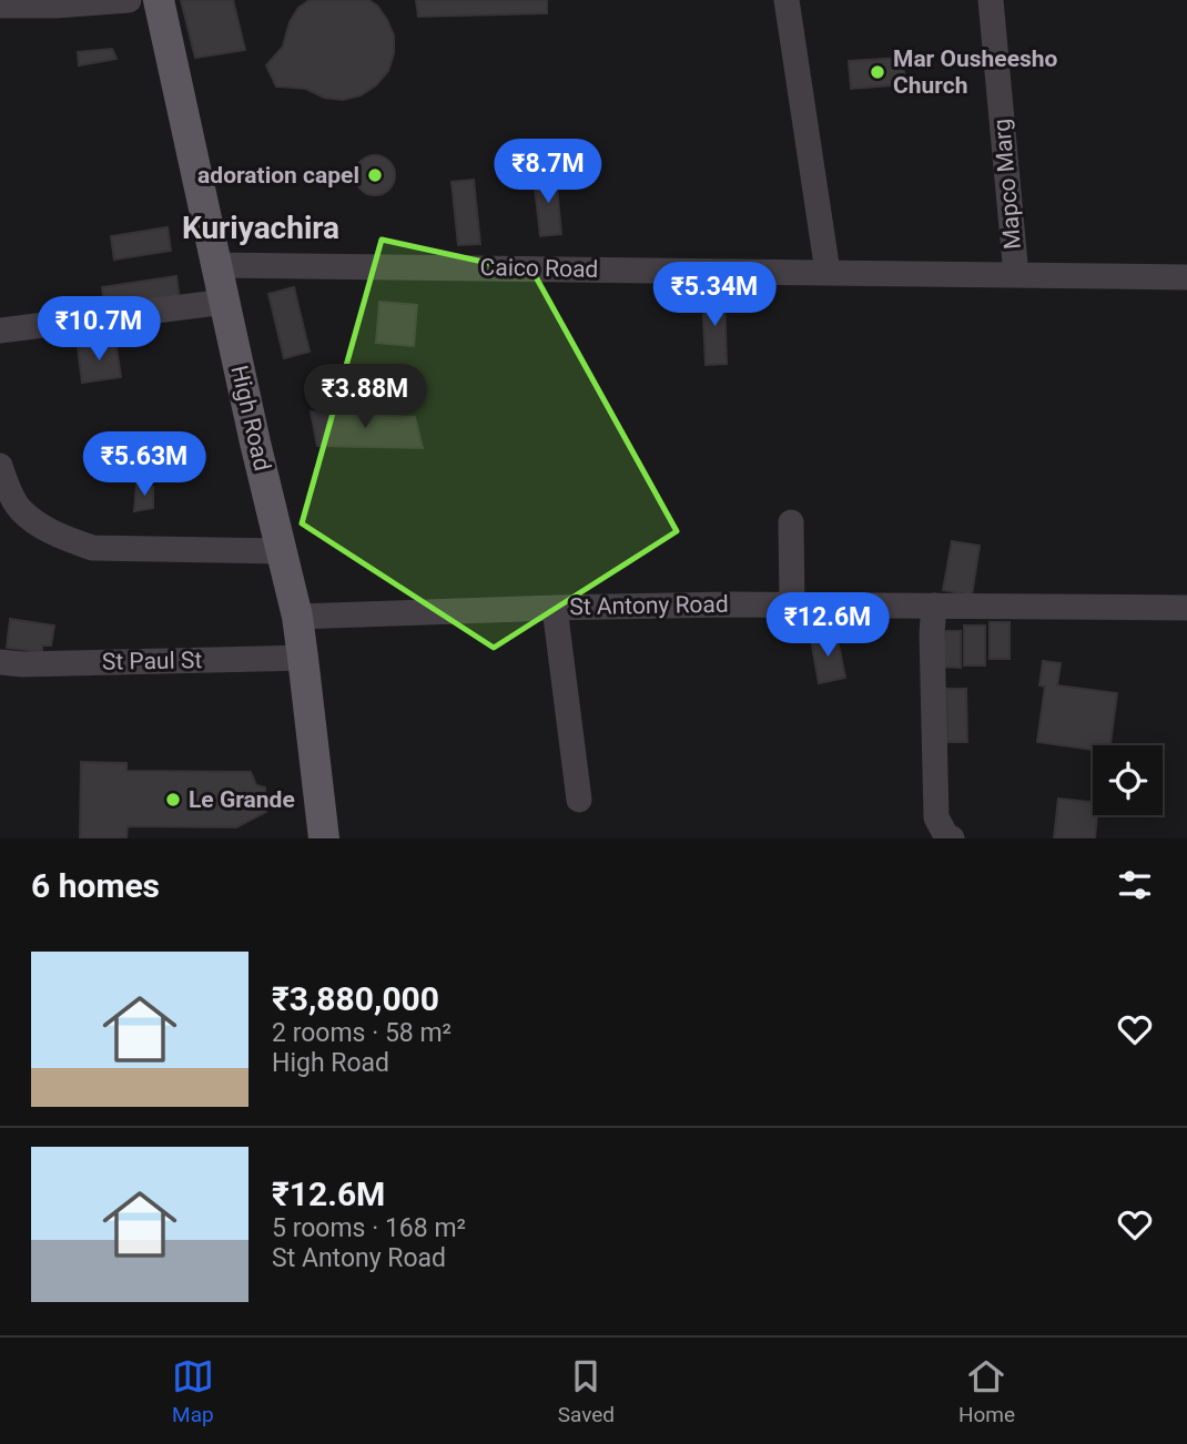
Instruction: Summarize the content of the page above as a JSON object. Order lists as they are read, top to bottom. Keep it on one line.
{"streets":{"main road":["High Road"],"street":["Mapco Marg","Caico Road","St Antony Road","St Paul St"]},"crossings":[["Mapco Marg","Caico Road"],["Caico Road","High Road"],["High Road","St Antony Road"],["High Road","St Paul St"]],"districts":["Kuriyachira"],"places":["Mar Ousheesho Church","adoration capel","Le Grande"],"page":{"price":["₹8.7M","₹5.34M","₹10.7M","₹3.88M","₹5.63M","₹12.6M"],"heading":"6 homes","list":[{"name":"₹3,880,000","note":"2 rooms · 58 m² · High Road"},{"name":"₹12.6M","note":"5 rooms · 168 m² · St Antony Road"}],"tabs":["Map","Saved","Home"]}}
